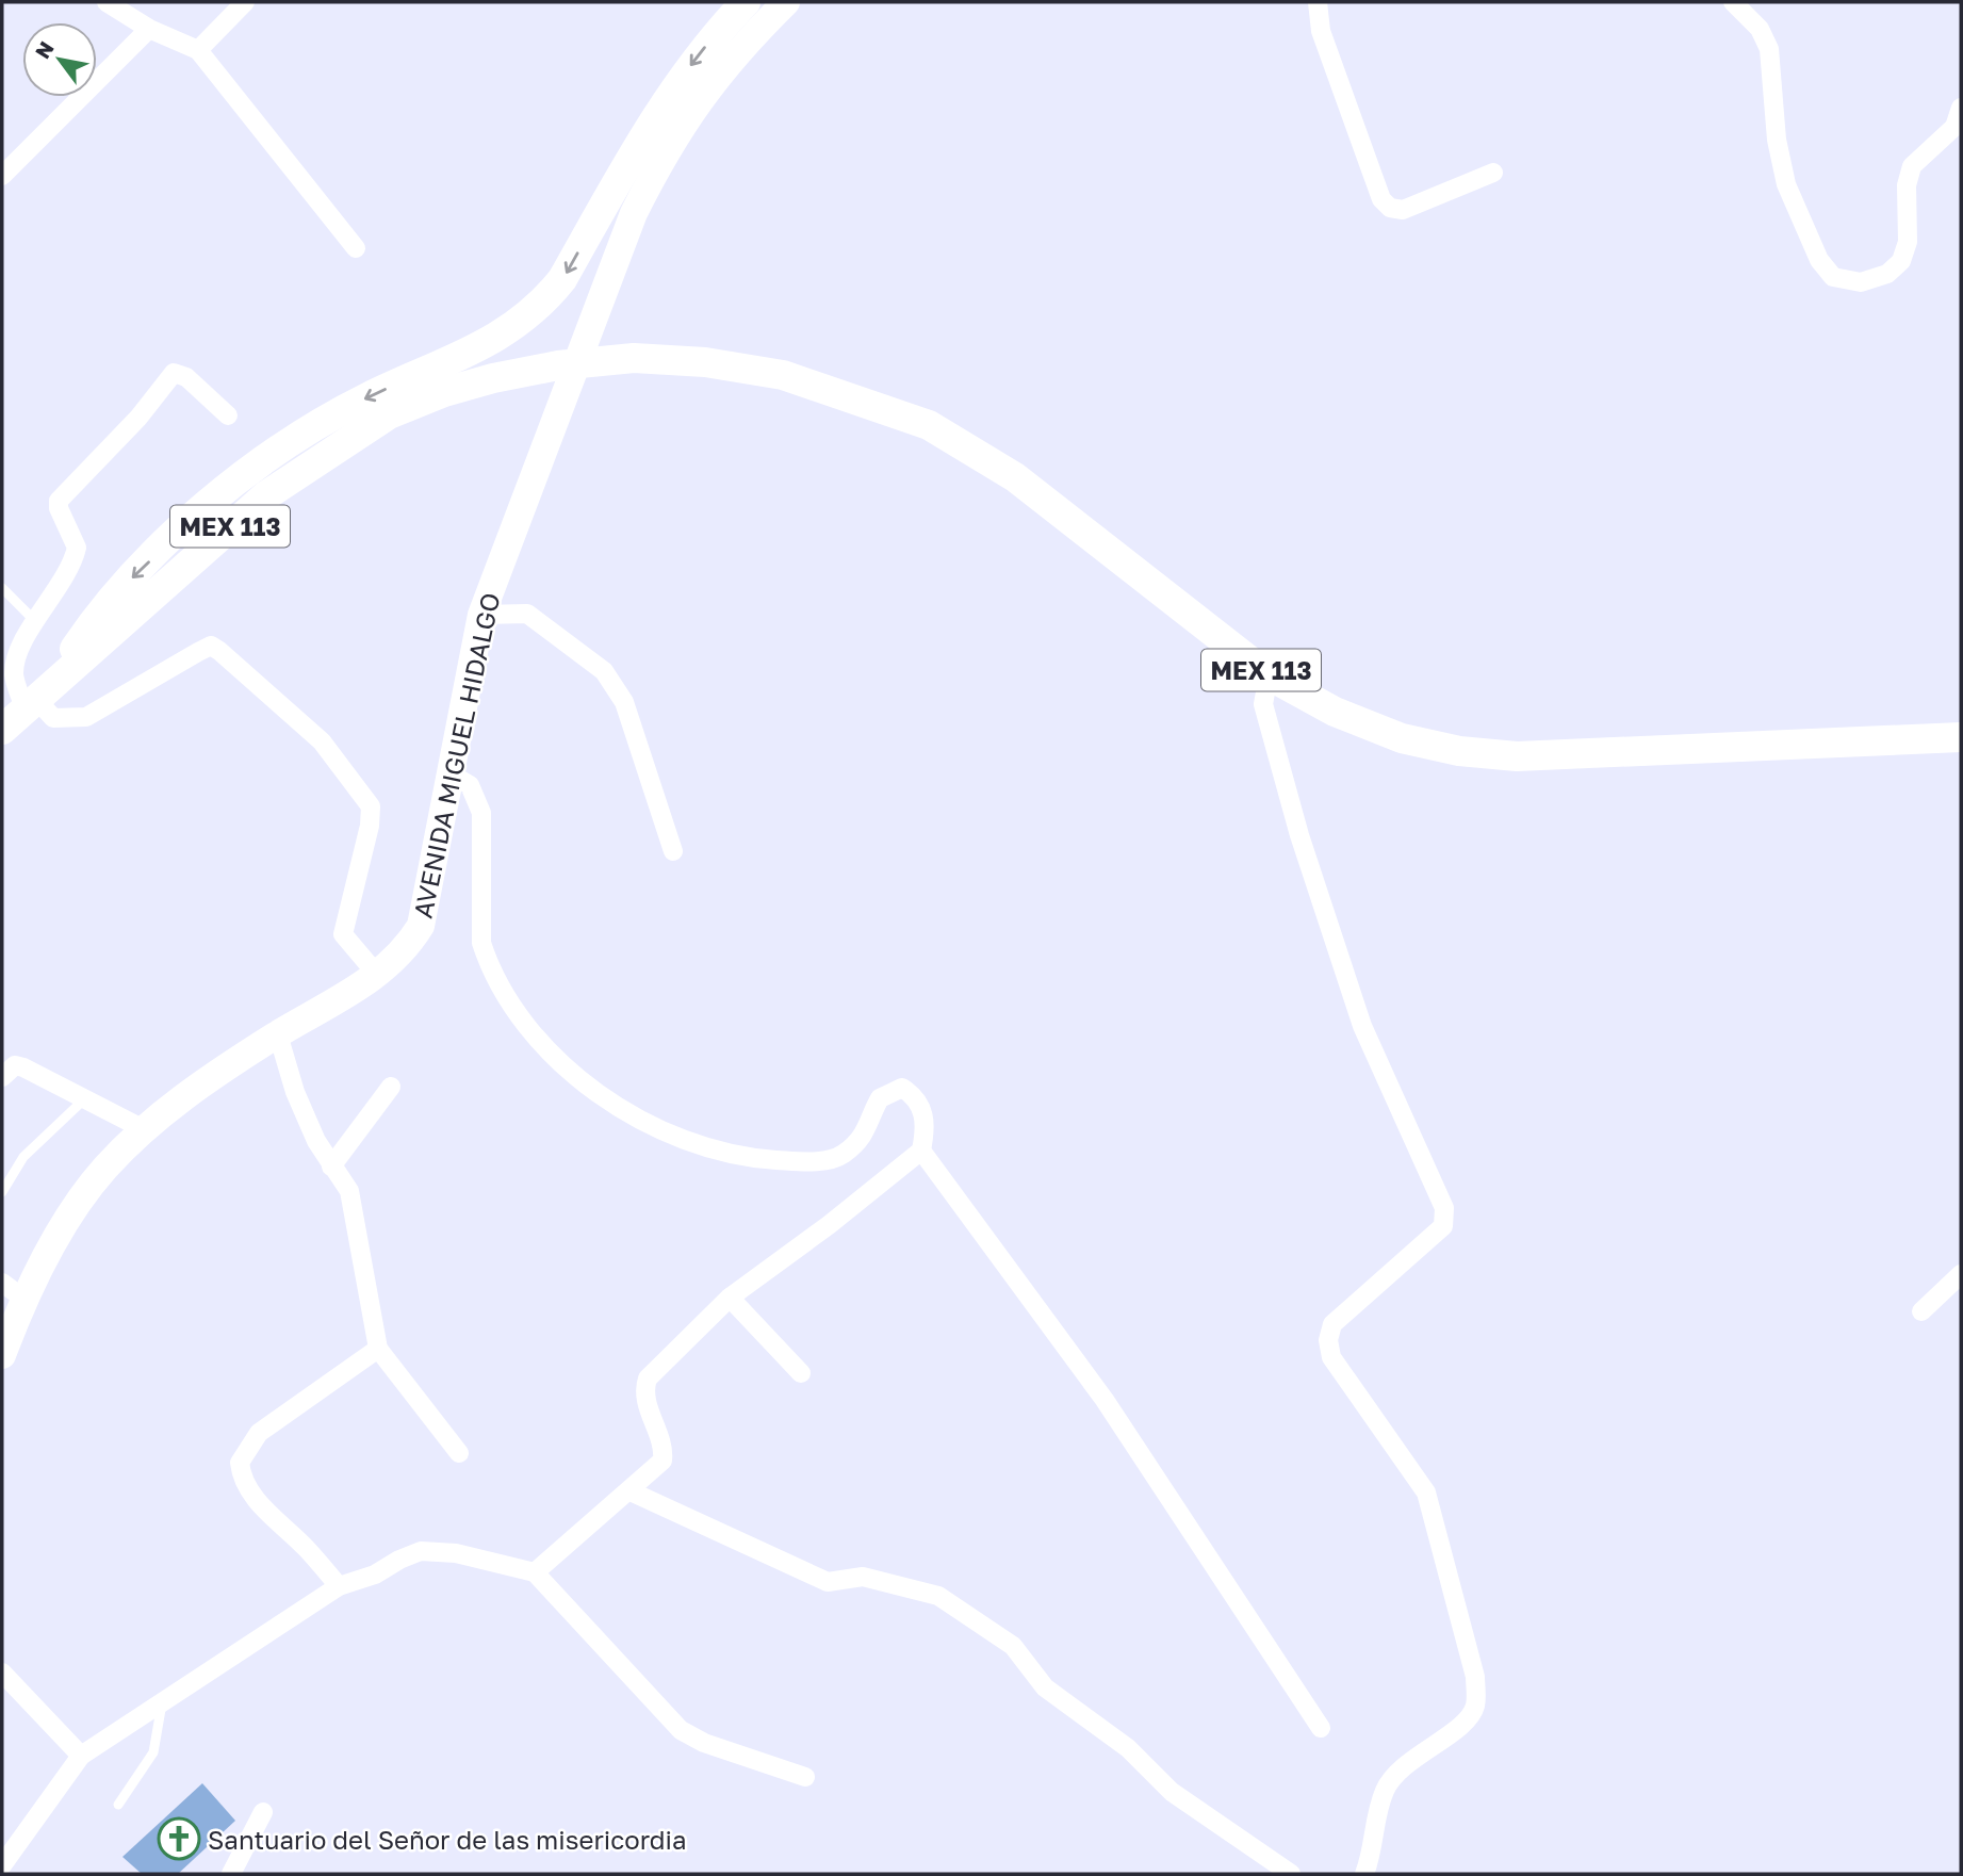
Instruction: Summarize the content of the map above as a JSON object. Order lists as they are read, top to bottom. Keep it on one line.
{"streets":{"main road":["MEX 113","AVENIDA MIGUEL HIDALGO"]},"places":{"church":["Santuario del Señor de las misericordia"]},"north":"top left"}
